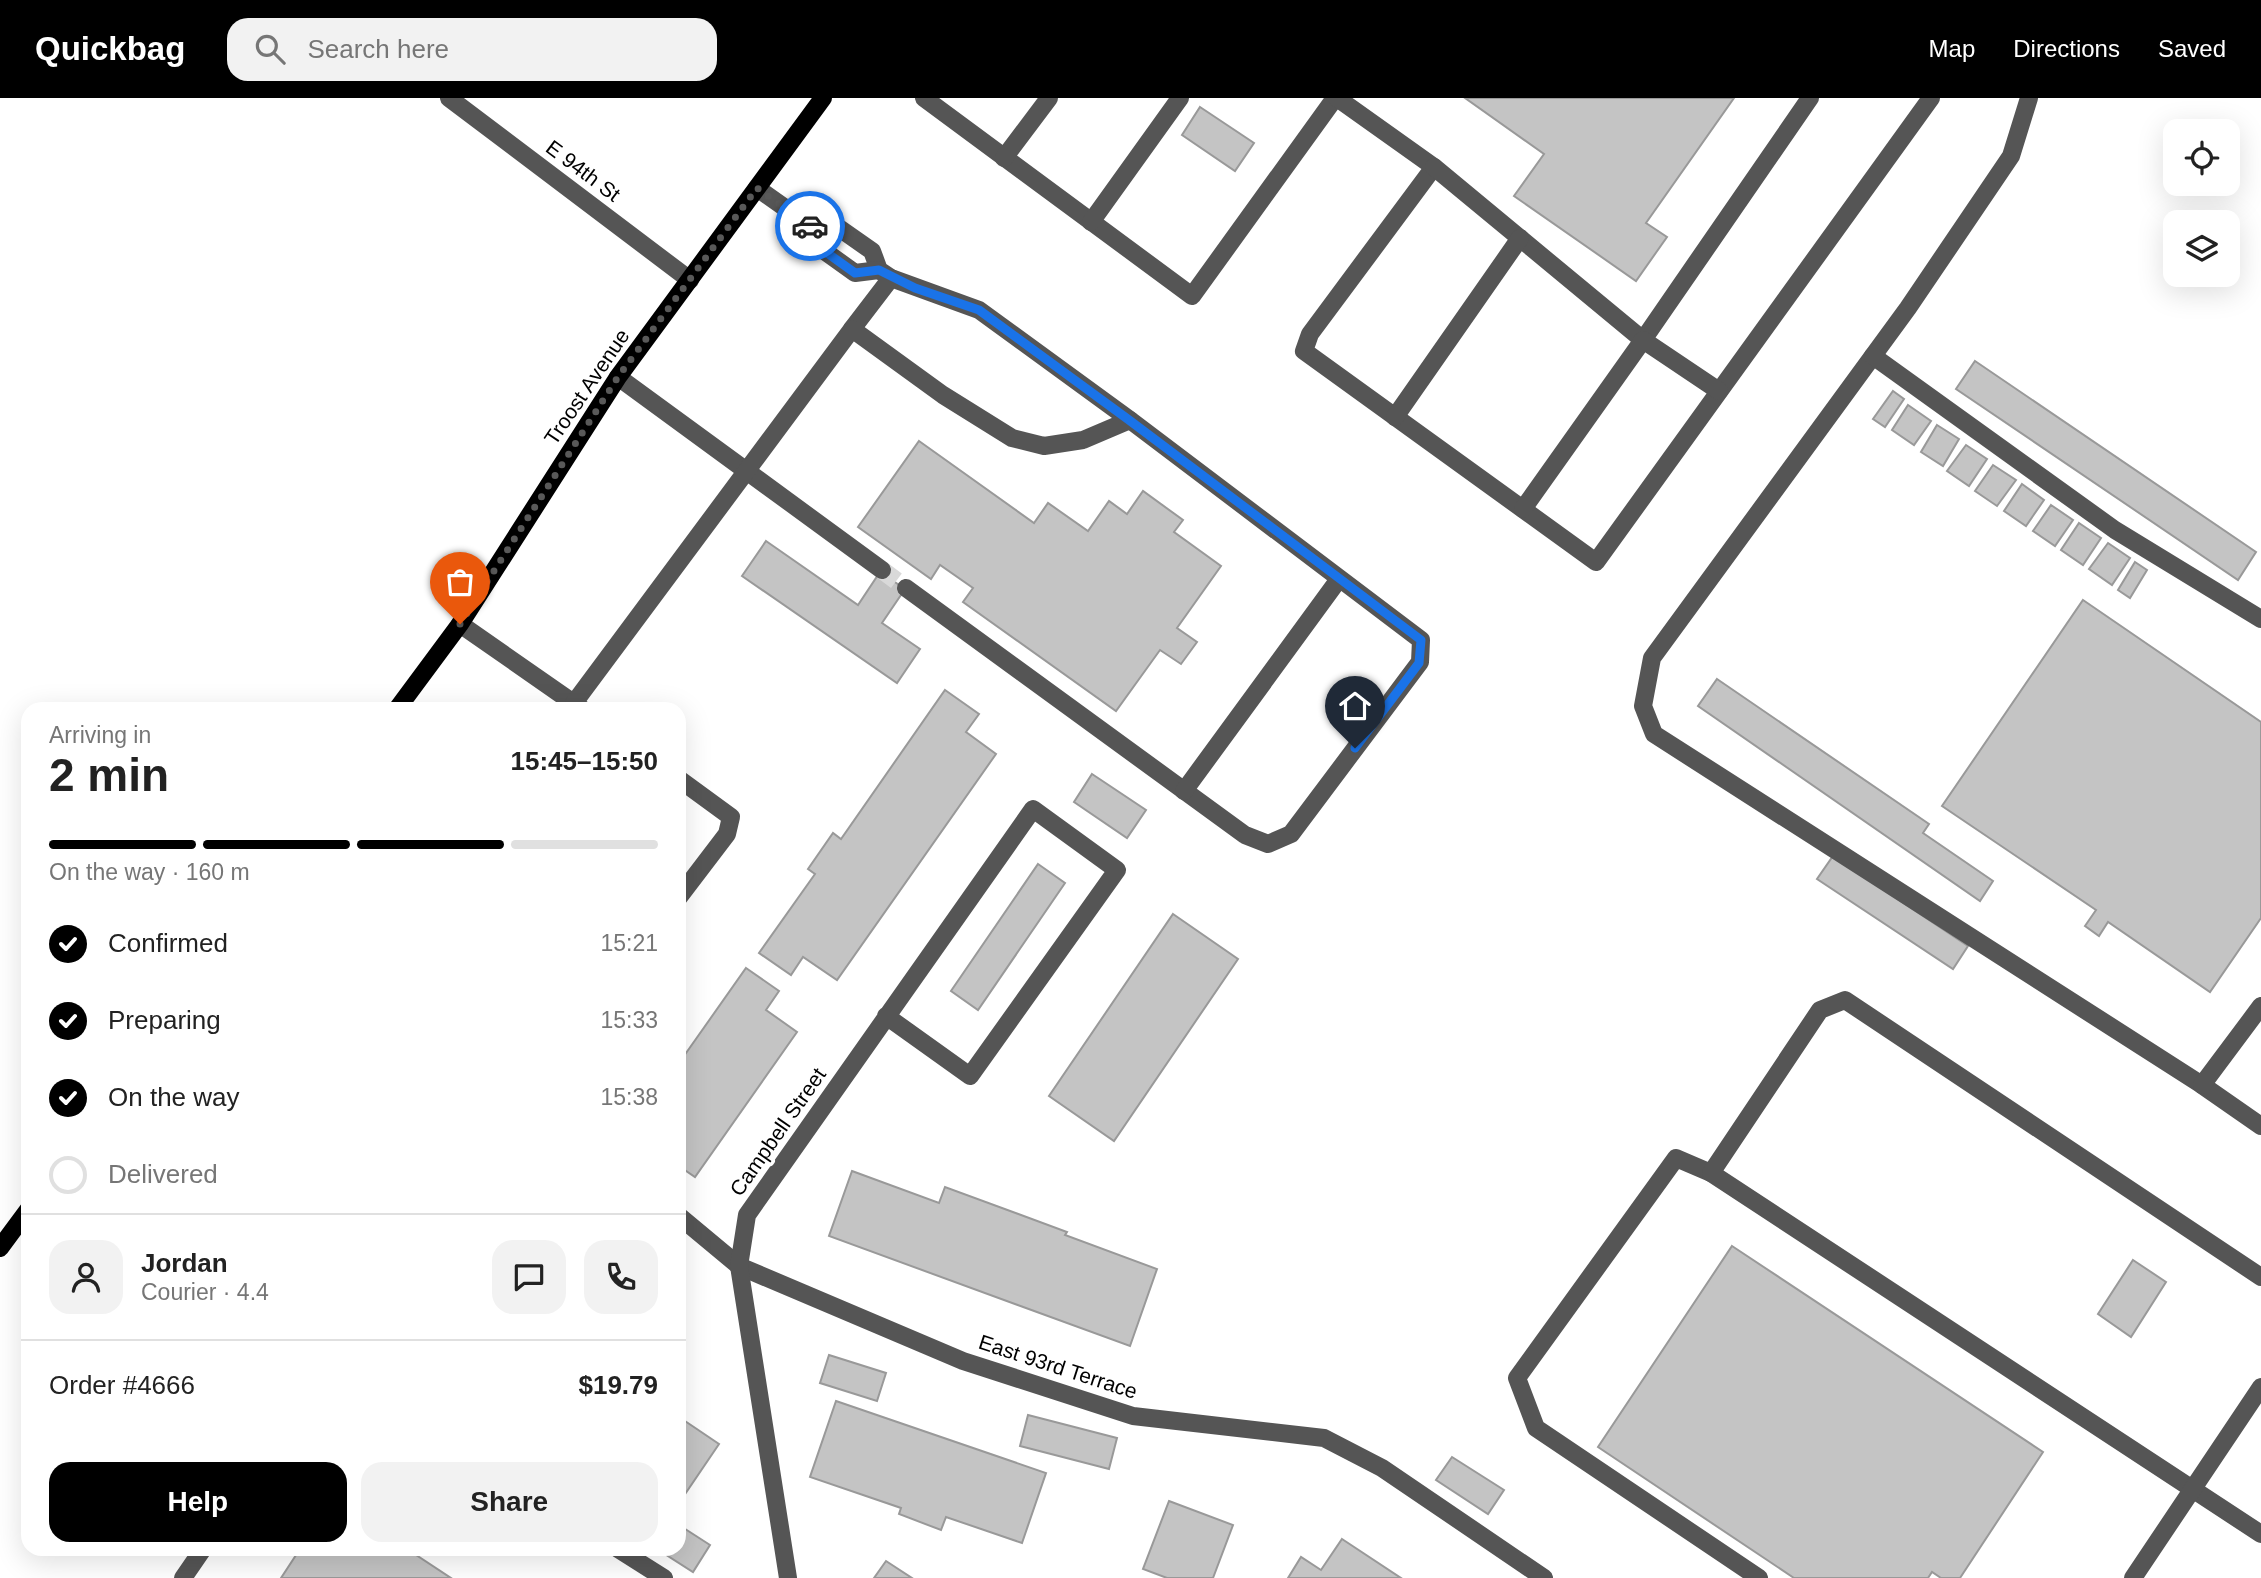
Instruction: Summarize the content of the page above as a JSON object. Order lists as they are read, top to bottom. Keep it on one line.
{"streets":{"main road":["Troost Avenue"],"street":["E 94th St","Campbell Street","East 93rd Terrace"]},"crossings":[["E 94th St","Troost Avenue"],["Campbell Street","East 93rd Terrace"]],"page":{"header":"Quickbag","search":"Search here","nav":["Map","Directions","Saved"],"heading":["2 min","Arriving in","15:45–15:50"],"panel":["Jordan","Courier · 4.4","Order #4666","$19.79"],"bar":"On the way · 160 m","list":[["Confirmed","15:21"],["Preparing","15:33"],["On the way","15:38"],"Delivered"],"buttons":["Help","Share"]}}
